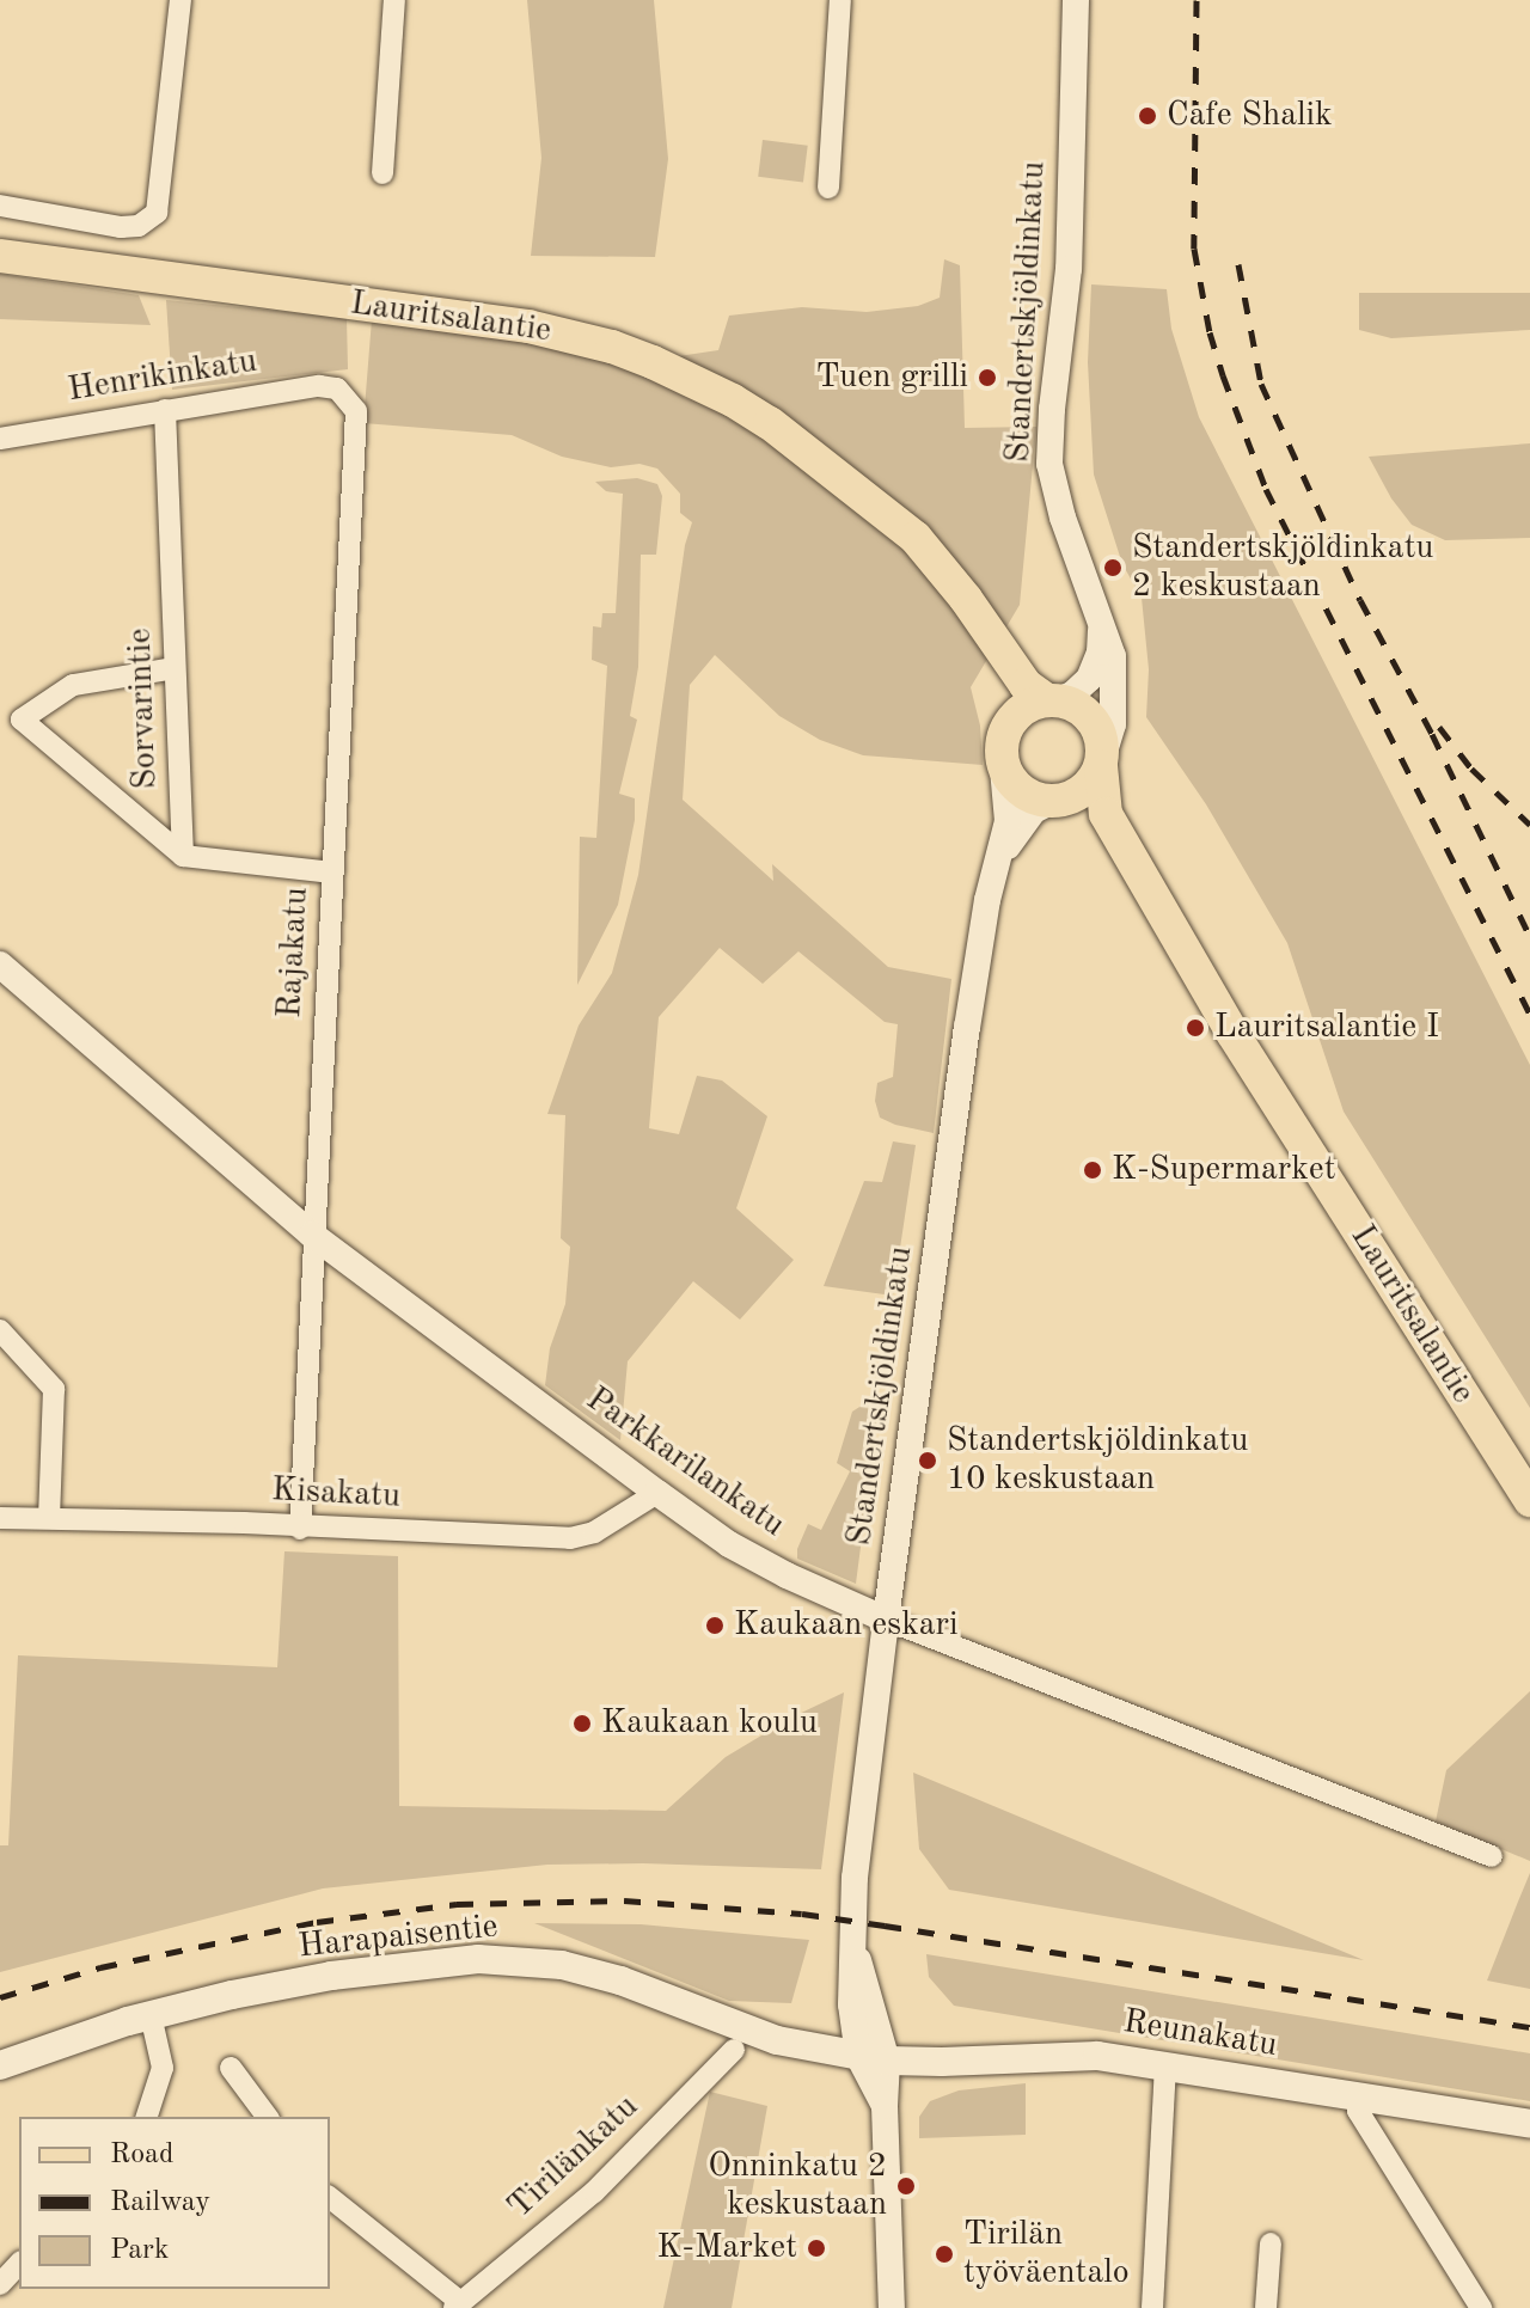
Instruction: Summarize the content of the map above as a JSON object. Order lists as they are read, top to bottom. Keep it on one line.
{"streets":{"main road":["Lauritsalantie","Harapaisentie","Reunakatu"],"street":["Standertskjöldinkatu","Henrikinkatu","Sorvarintie","Rajakatu","Parkkarilankatu","Kisakatu","Tirilänkatu"]},"crossings":[["Standertskjöldinkatu","Lauritsalantie"],["Standertskjöldinkatu","Parkkarilankatu"],["Standertskjöldinkatu","Harapaisentie"],["Standertskjöldinkatu","Reunakatu"],["Henrikinkatu","Sorvarintie"],["Henrikinkatu","Rajakatu"],["Rajakatu","Parkkarilankatu"],["Rajakatu","Kisakatu"],["Parkkarilankatu","Kisakatu"],["Harapaisentie","Reunakatu"]],"places":["Cafe Shalik","Tuen grilli","Standertskjöldinkatu 2 keskustaan","Lauritsalantie I","K-Supermarket","Standertskjöldinkatu 10 keskustaan","Kaukaan eskari","Kaukaan koulu","Onninkatu 2 keskustaan","K-Market","Tirilän työväentalo"],"legend":["Road","Railway","Park"]}
